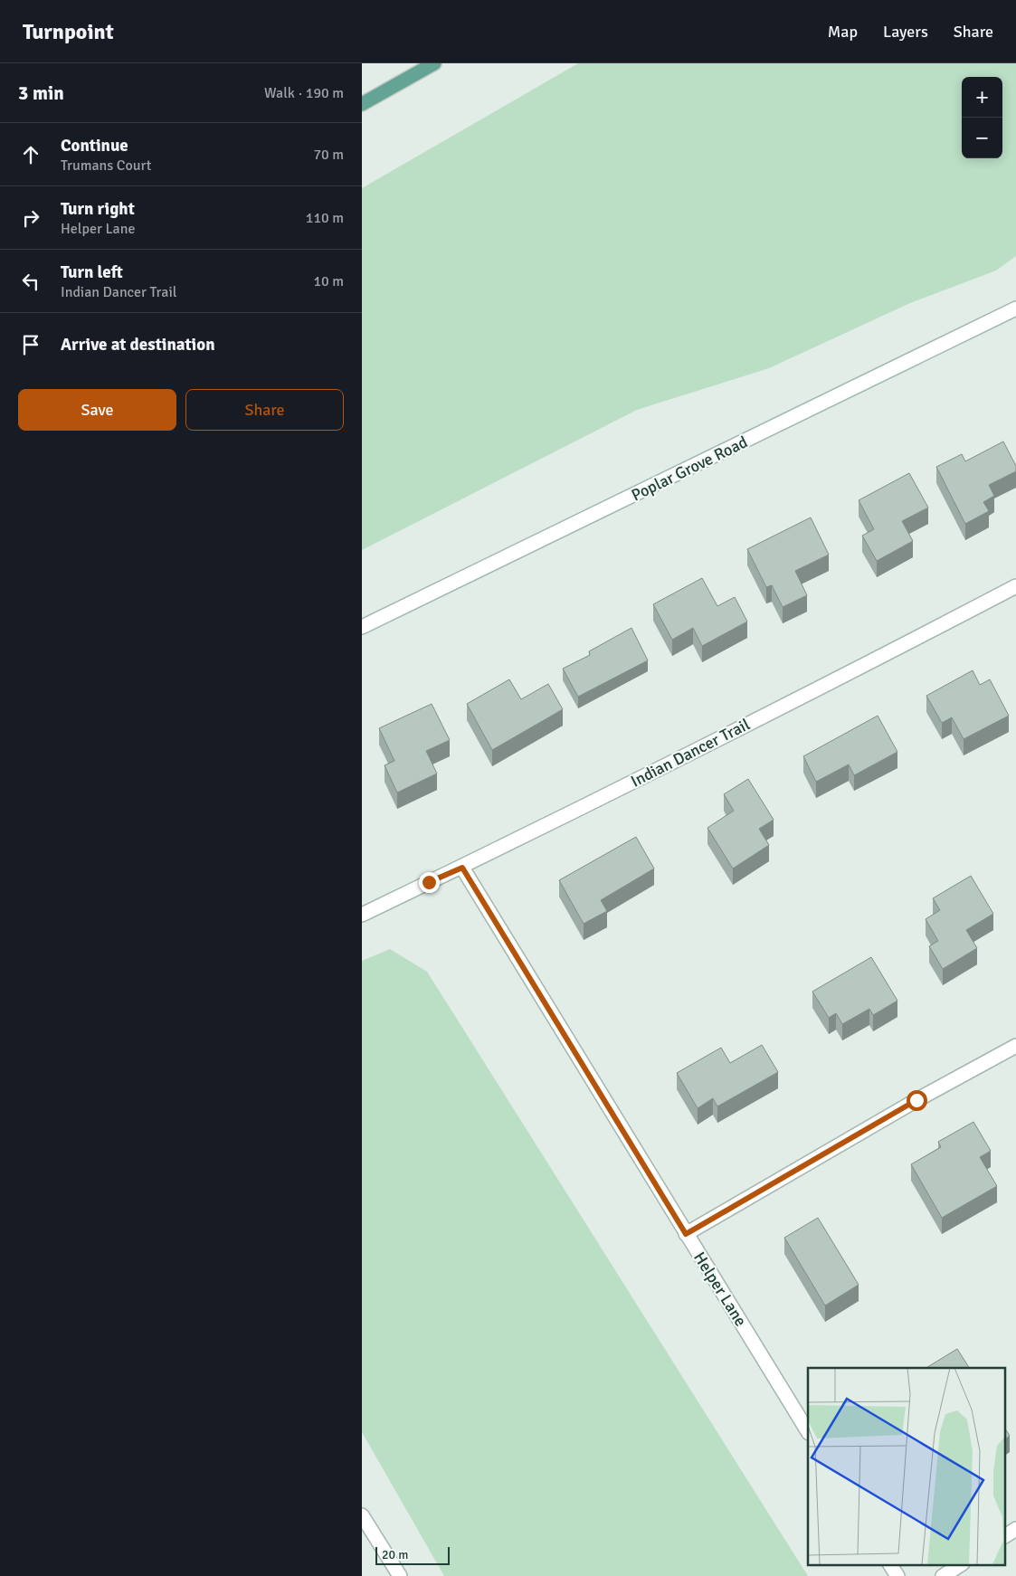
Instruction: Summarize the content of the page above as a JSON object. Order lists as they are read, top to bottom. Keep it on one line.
{"streets":{"street":["Poplar Grove Road","Indian Dancer Trail","Helper Lane"]},"crossings":[["Indian Dancer Trail","Helper Lane"]],"scale_bar":"20 m","page":{"header":"Turnpoint","nav":["Map","Layers","Share"],"heading":["3 min","Walk · 190 m"],"map_buttons":["+","−"],"list":[["Continue","Trumans Court","70 m"],["Turn right","Helper Lane","110 m"],["Turn left","Indian Dancer Trail","10 m"],"Arrive at destination"],"buttons":["Save","Share"],"scale":"20 m"}}
